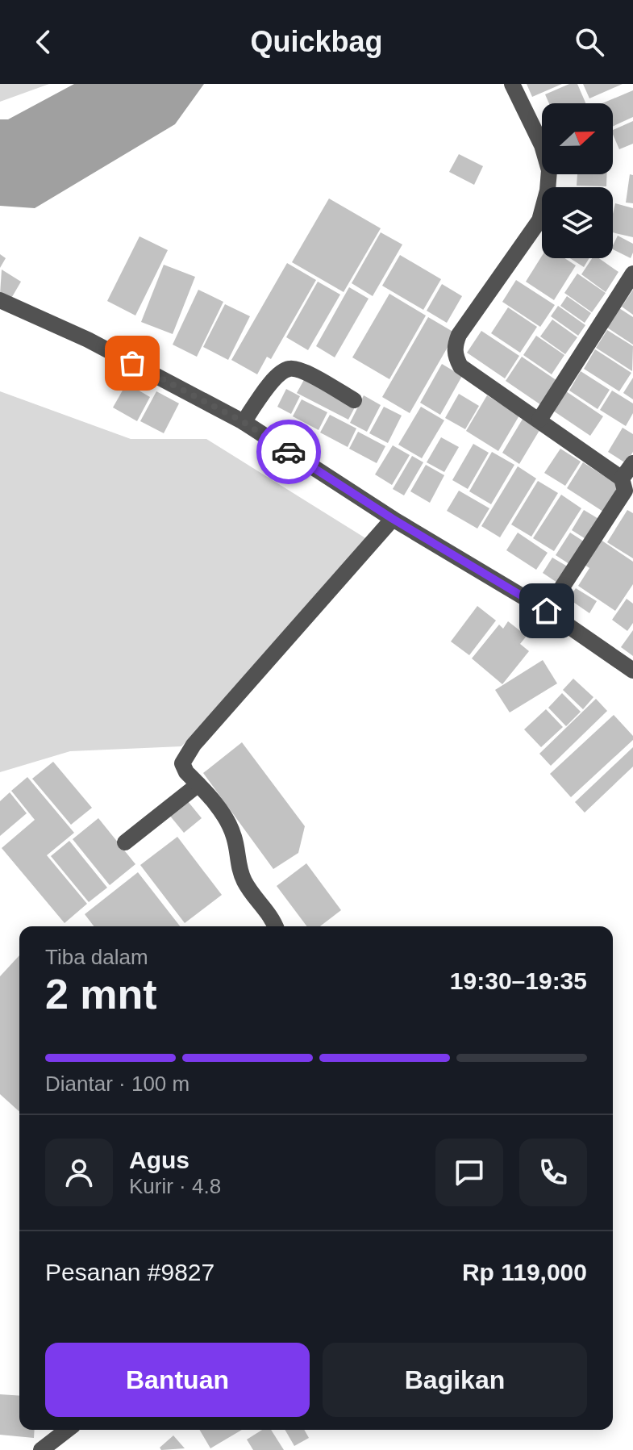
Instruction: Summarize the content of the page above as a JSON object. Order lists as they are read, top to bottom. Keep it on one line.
{"north":"right","page":{"header":"Quickbag","heading":["2 mnt","Tiba dalam","19:30–19:35"],"panel":["Agus","Kurir · 4.8","Pesanan #9827","Rp 119,000"],"bar":"Diantar · 100 m","buttons":["Bantuan","Bagikan"]}}
